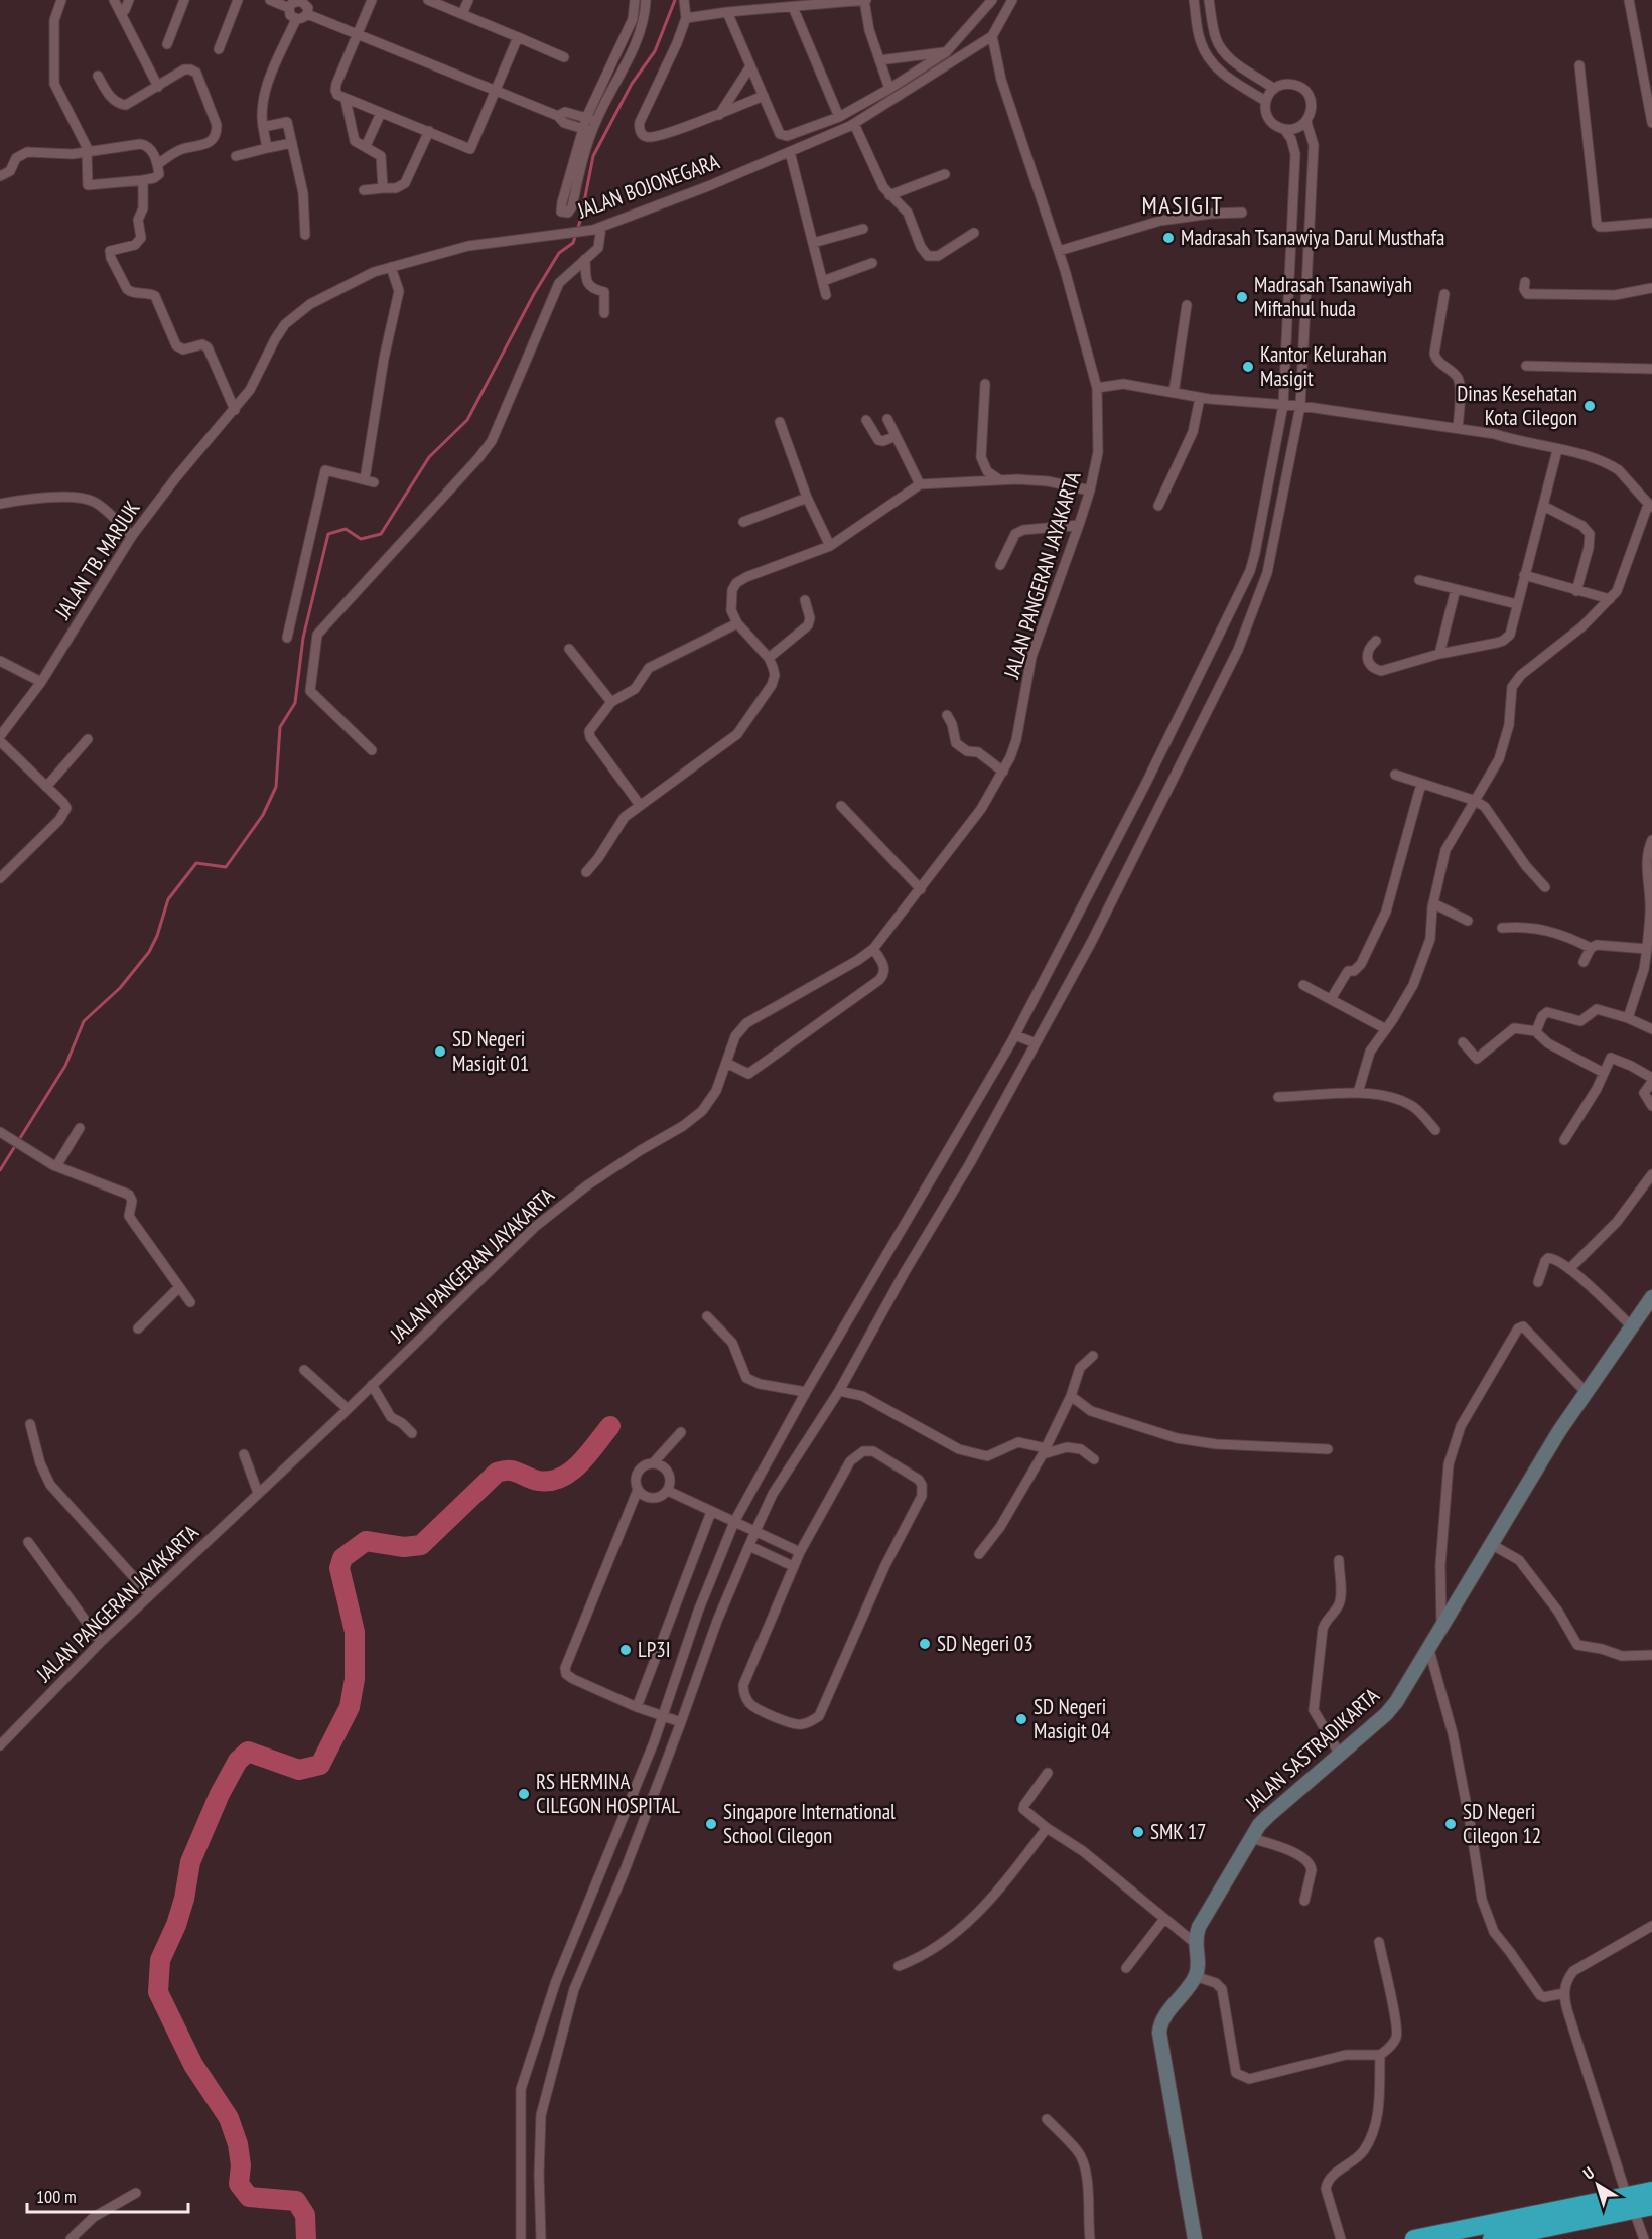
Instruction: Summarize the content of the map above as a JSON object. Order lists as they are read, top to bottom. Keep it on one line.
{"streets":{"street":["JALAN BOJONEGARA","JALAN TB. MARJUK","JALAN PANGERAN JAYAKARTA","JALAN SASTRADIKARTA"]},"crossings":[["JALAN BOJONEGARA","JALAN TB. MARJUK"],["JALAN BOJONEGARA","JALAN PANGERAN JAYAKARTA"]],"districts":["MASIGIT"],"places":["Madrasah Tsanawiya Darul Musthafa","Madrasah Tsanawiyah Miftahul huda","Kantor Kelurahan Masigit","Dinas Kesehatan Kota Cilegon","SD Negeri Masigit 01","SD Negeri 03","LP3I","SD Negeri Masigit 04","RS HERMINA CILEGON HOSPITAL","Singapore International School Cilegon","SD Negeri Cilegon 12","SMK 17"],"scale_bar":"100 m","north":"top left"}
